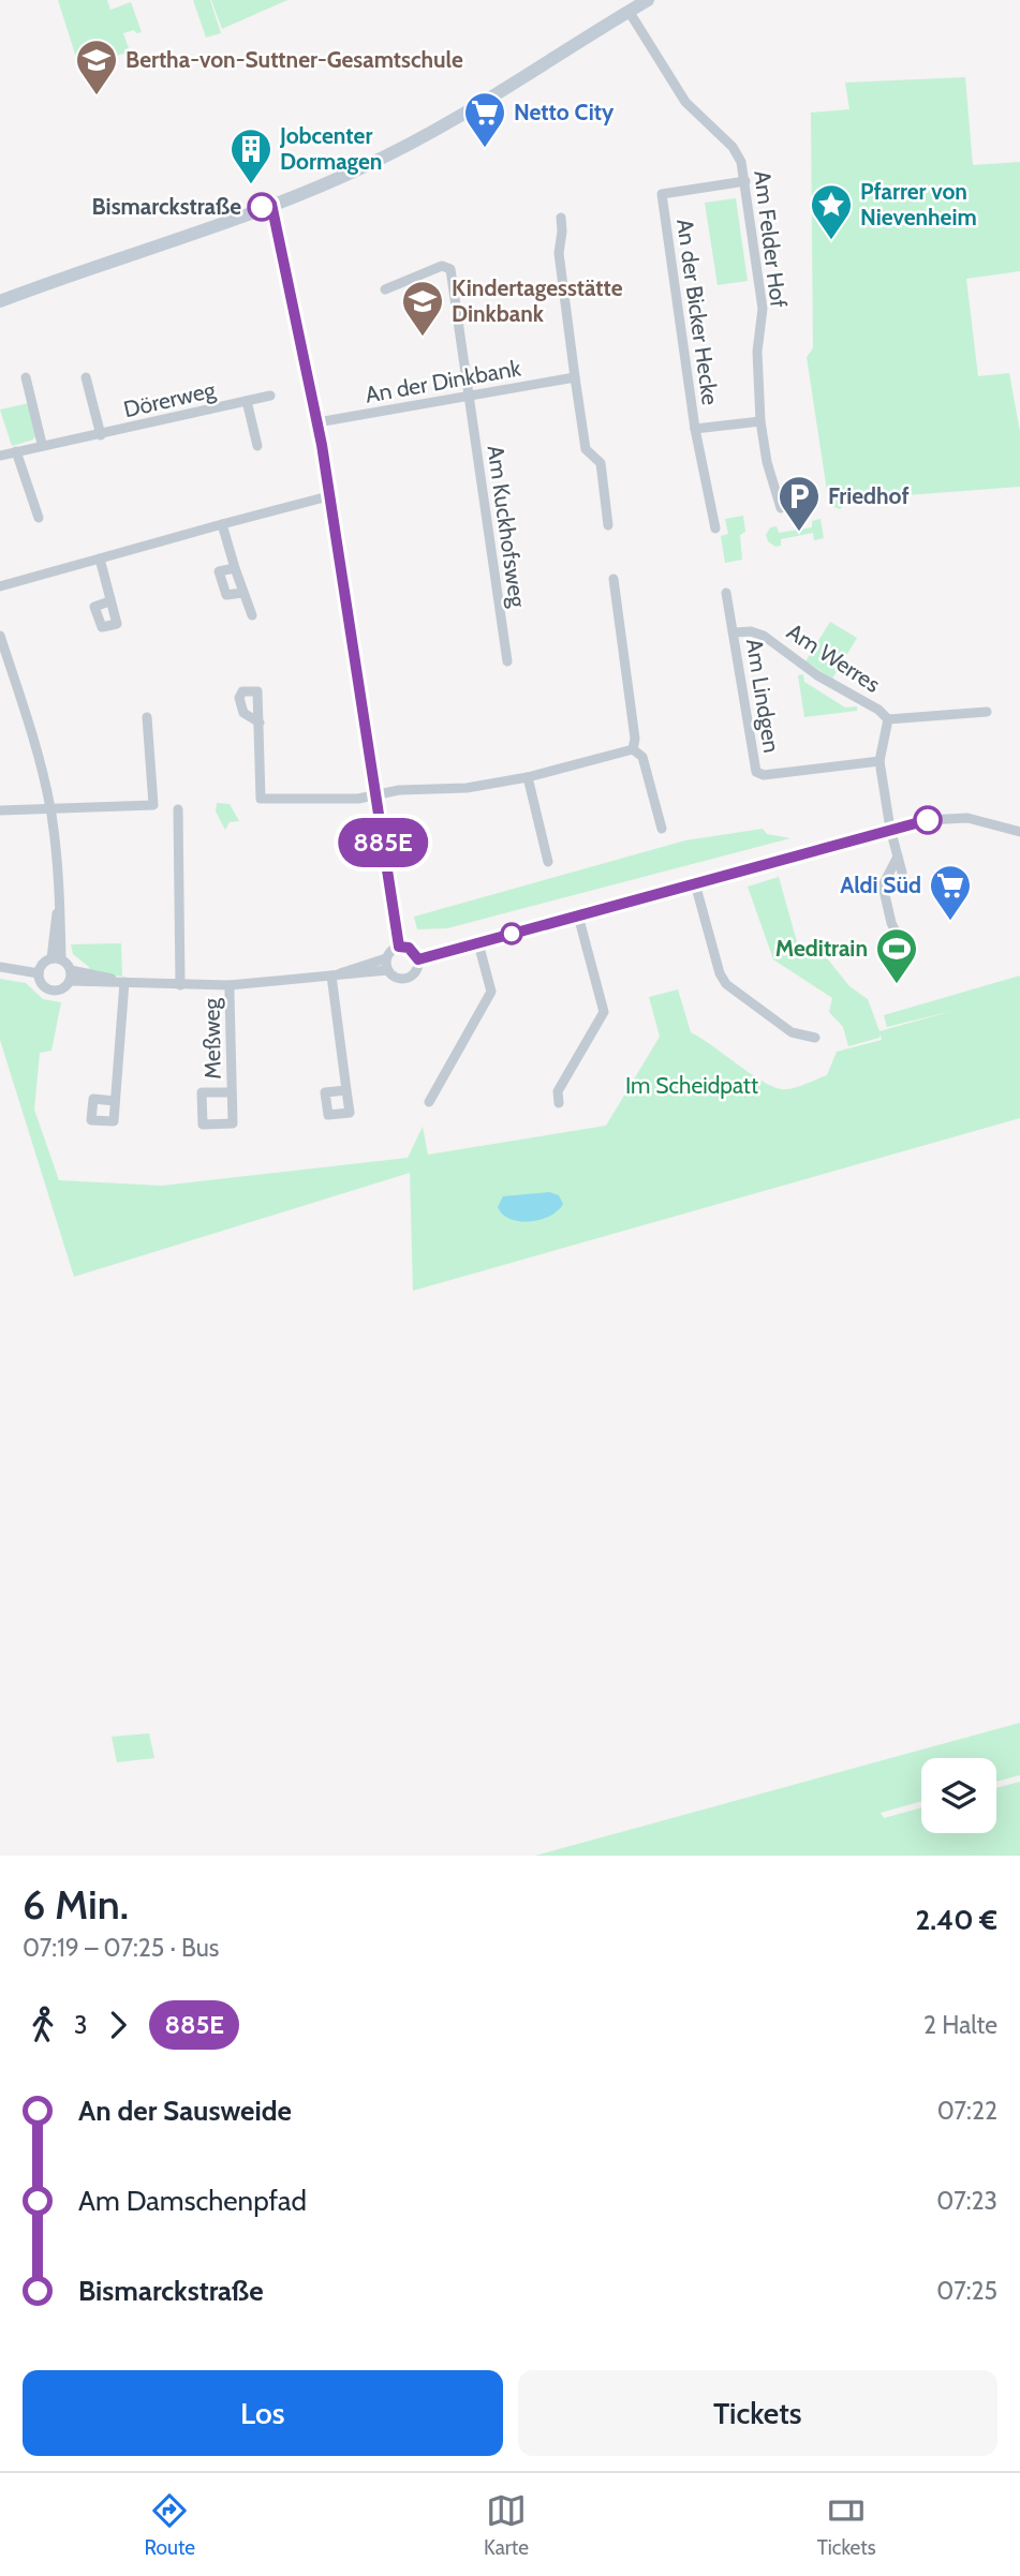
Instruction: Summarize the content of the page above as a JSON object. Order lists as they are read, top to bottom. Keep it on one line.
{"streets":{"street":["Am Felder Hof","An der Bicker Hecke","An der Dinkbank","Dörerweg","Am Kuckhofsweg","Am Werres","Am Lindgen","Meßweg"]},"crossings":[["Am Felder Hof","An der Bicker Hecke"],["An der Dinkbank","Am Kuckhofsweg"],["Am Werres","Am Lindgen"]],"parks":["Im Scheidpatt"],"places":{"school or university":["Bertha-von-Suttner-Gesamtschule","Kindertagesstätte Dinkbank"],"supermarket":["Netto City","Aldi Süd"],"building":["Jobcenter Dormagen"],"other":["Bismarckstraße"],"place":["Pfarrer von Nievenheim"],"parking":["Friedhof"],"sports":["Meditrain"]},"lines":["bus line 885E"],"page":{"on_map":"885E","heading":["6 Min.","07:19 – 07:25 · Bus","2.40 €"],"legs":["3","885E","2 Halte"],"list":[{"name":"An der Sausweide","value":"07:22"},{"name":"Am Damschenpfad","value":"07:23"},{"name":"Bismarckstraße","value":"07:25"}],"buttons":["Los","Tickets"],"tabs":["Route","Karte","Tickets"]}}
